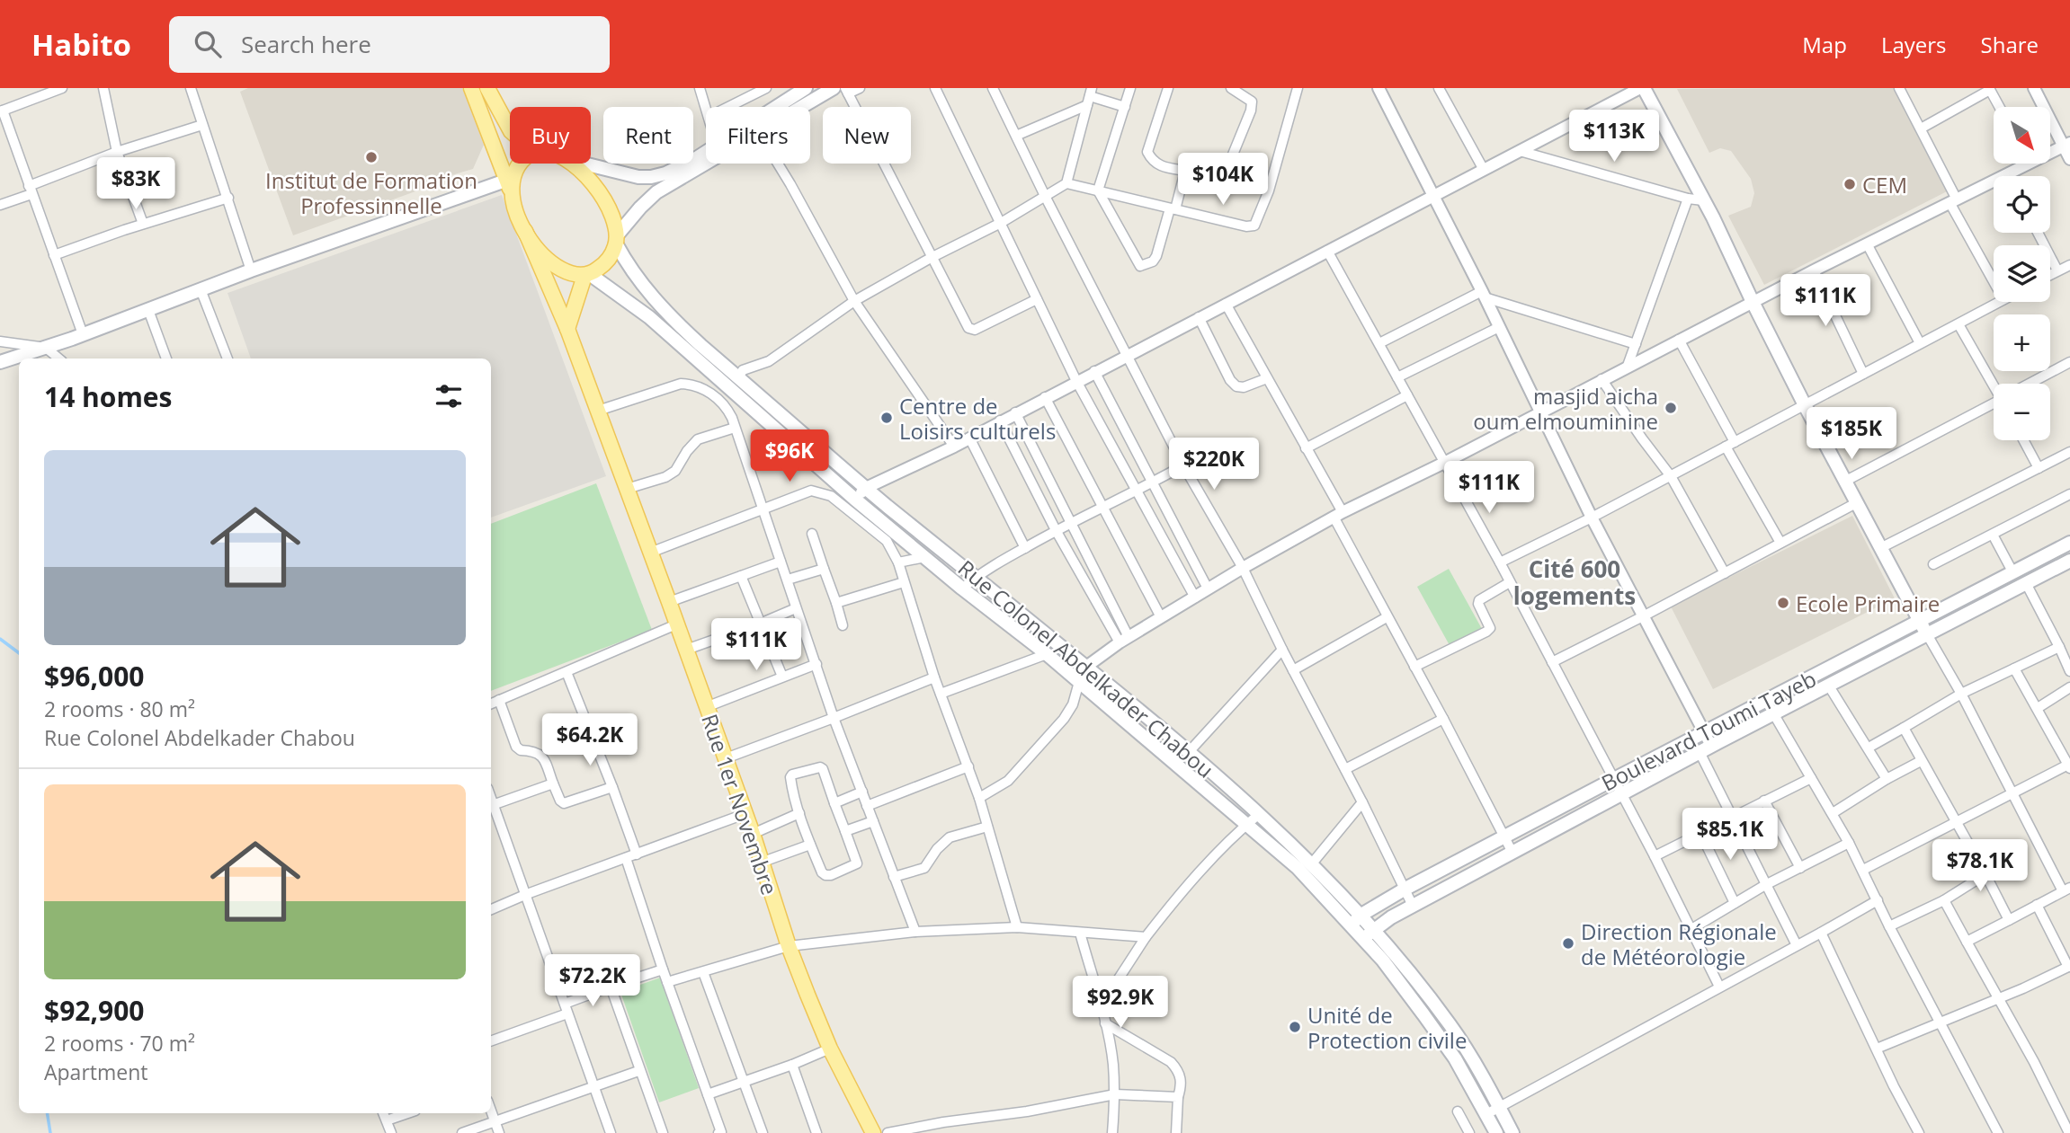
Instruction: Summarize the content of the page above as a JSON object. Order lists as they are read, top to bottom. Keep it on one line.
{"streets":{"main road":["Rue Colonel Abdelkader Chabou","Boulevard Toumi Tayeb","Rue 1er Novembre"]},"crossings":[["Rue Colonel Abdelkader Chabou","Boulevard Toumi Tayeb"]],"districts":["Cité 600 logements"],"places":["Institut de Formation Professinnelle","CEM","masjid aicha oum elmouminine","Centre de Loisirs culturels","Ecole Primaire","Direction Régionale de Météorologie","Unité de Protection civile"],"north":"bottom right","page":{"header":"Habito","search":"Search here","nav":["Map","Layers","Share"],"map_buttons":["+","−"],"chip":["Buy","Rent","Filters","New"],"price":["$113K","$104K","$83K","$111K","$185K","$96K","$220K","$111K","$111K","$64.2K","$85.1K","$78.1K","$72.2K","$92.9K"],"heading":"14 homes","list":[{"name":"$96,000","note":"2 rooms · 80 m² · Rue Colonel Abdelkader Chabou"},{"name":"$92,900","note":"2 rooms · 70 m² · Apartment"}]}}
